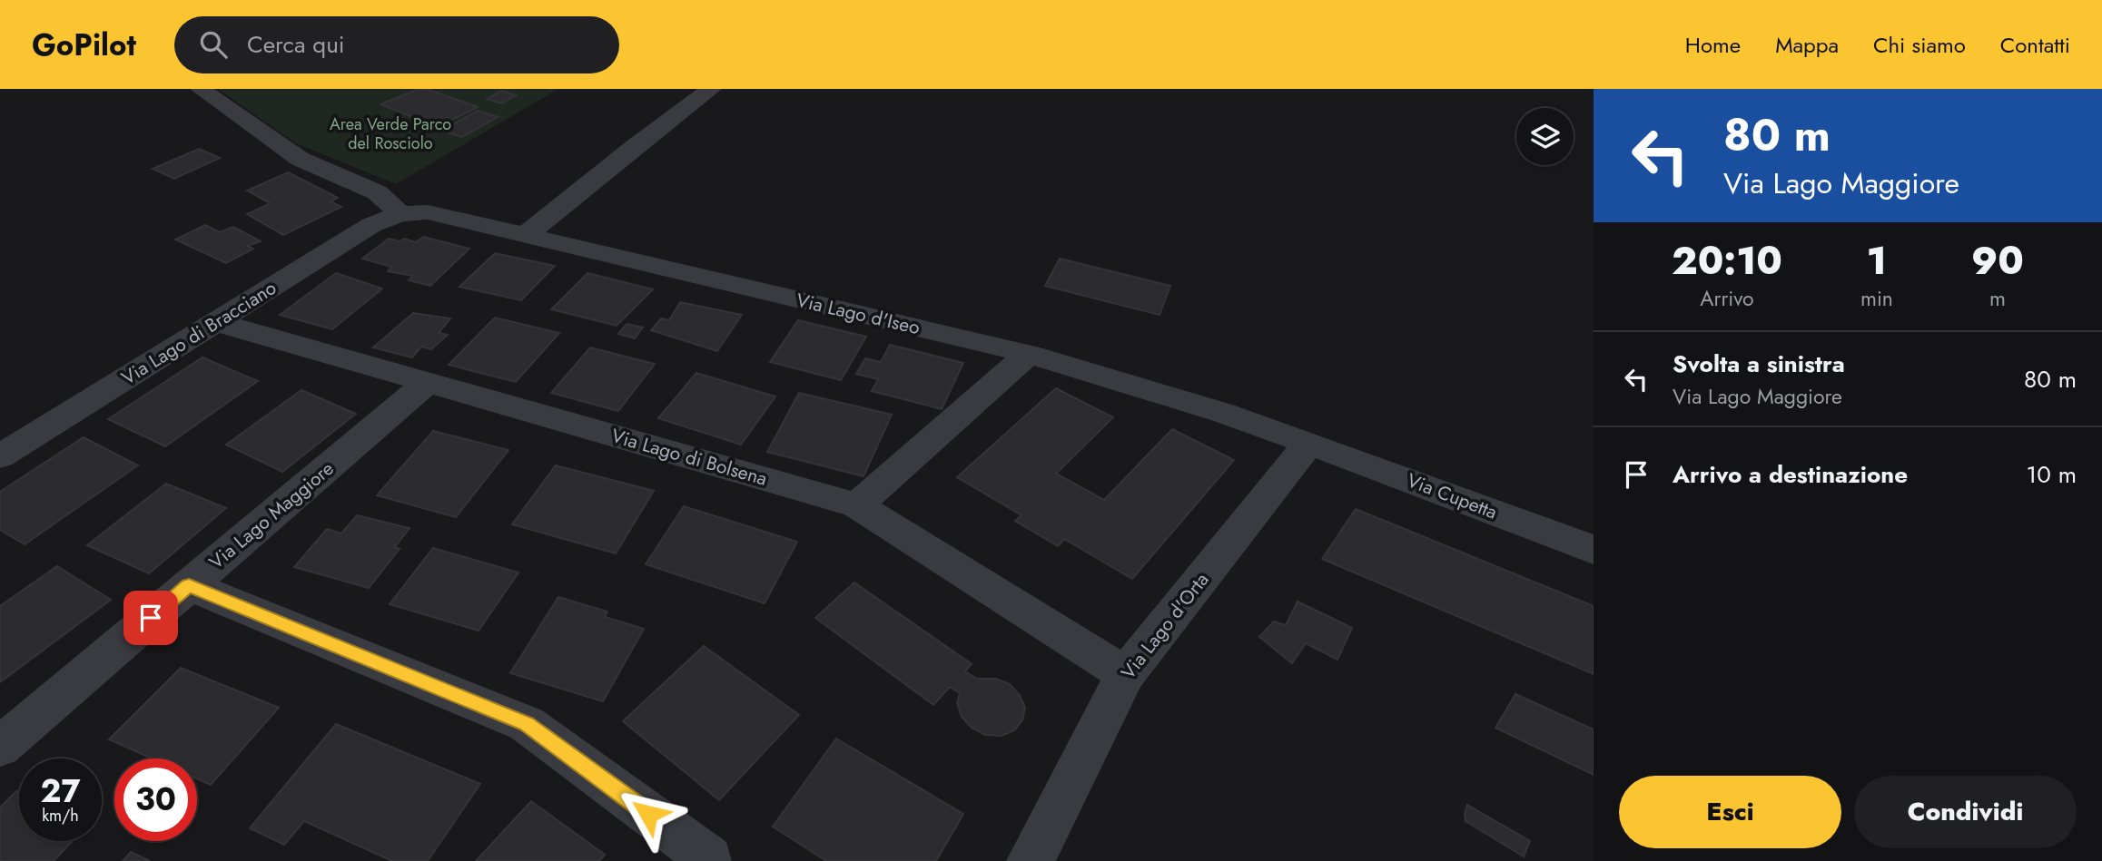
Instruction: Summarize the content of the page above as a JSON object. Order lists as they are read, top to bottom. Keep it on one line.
{"streets":{"street":["Via Lago d'Iseo","Via Lago di Bracciano","Via Lago di Bolsena","Via Cupetta","Via Lago Maggiore","Via Lago d'Orta"]},"crossings":[["Via Lago d'Iseo","Via Lago di Bracciano"],["Via Lago d'Iseo","Via Cupetta"],["Via Lago d'Iseo","Via Lago d'Orta"],["Via Lago di Bracciano","Via Lago di Bolsena"],["Via Lago di Bolsena","Via Lago Maggiore"],["Via Lago di Bolsena","Via Lago d'Orta"],["Via Cupetta","Via Lago d'Orta"]],"parks":["Area Verde Parco del Rosciolo"],"page":{"header":"GoPilot","search":"Cerca qui","nav":["Home","Mappa","Chi siamo","Contatti"],"turn":["80 m","Via Lago Maggiore"],"eta":["20:10","Arrivo","1","min","90","m"],"list":[{"name":"Svolta a sinistra","note":"Via Lago Maggiore","value":"80 m"},{"name":"Arrivo a destinazione","value":"10 m"}],"speed":"27 km/h","limit":"30","buttons":["Esci","Condividi"]}}
